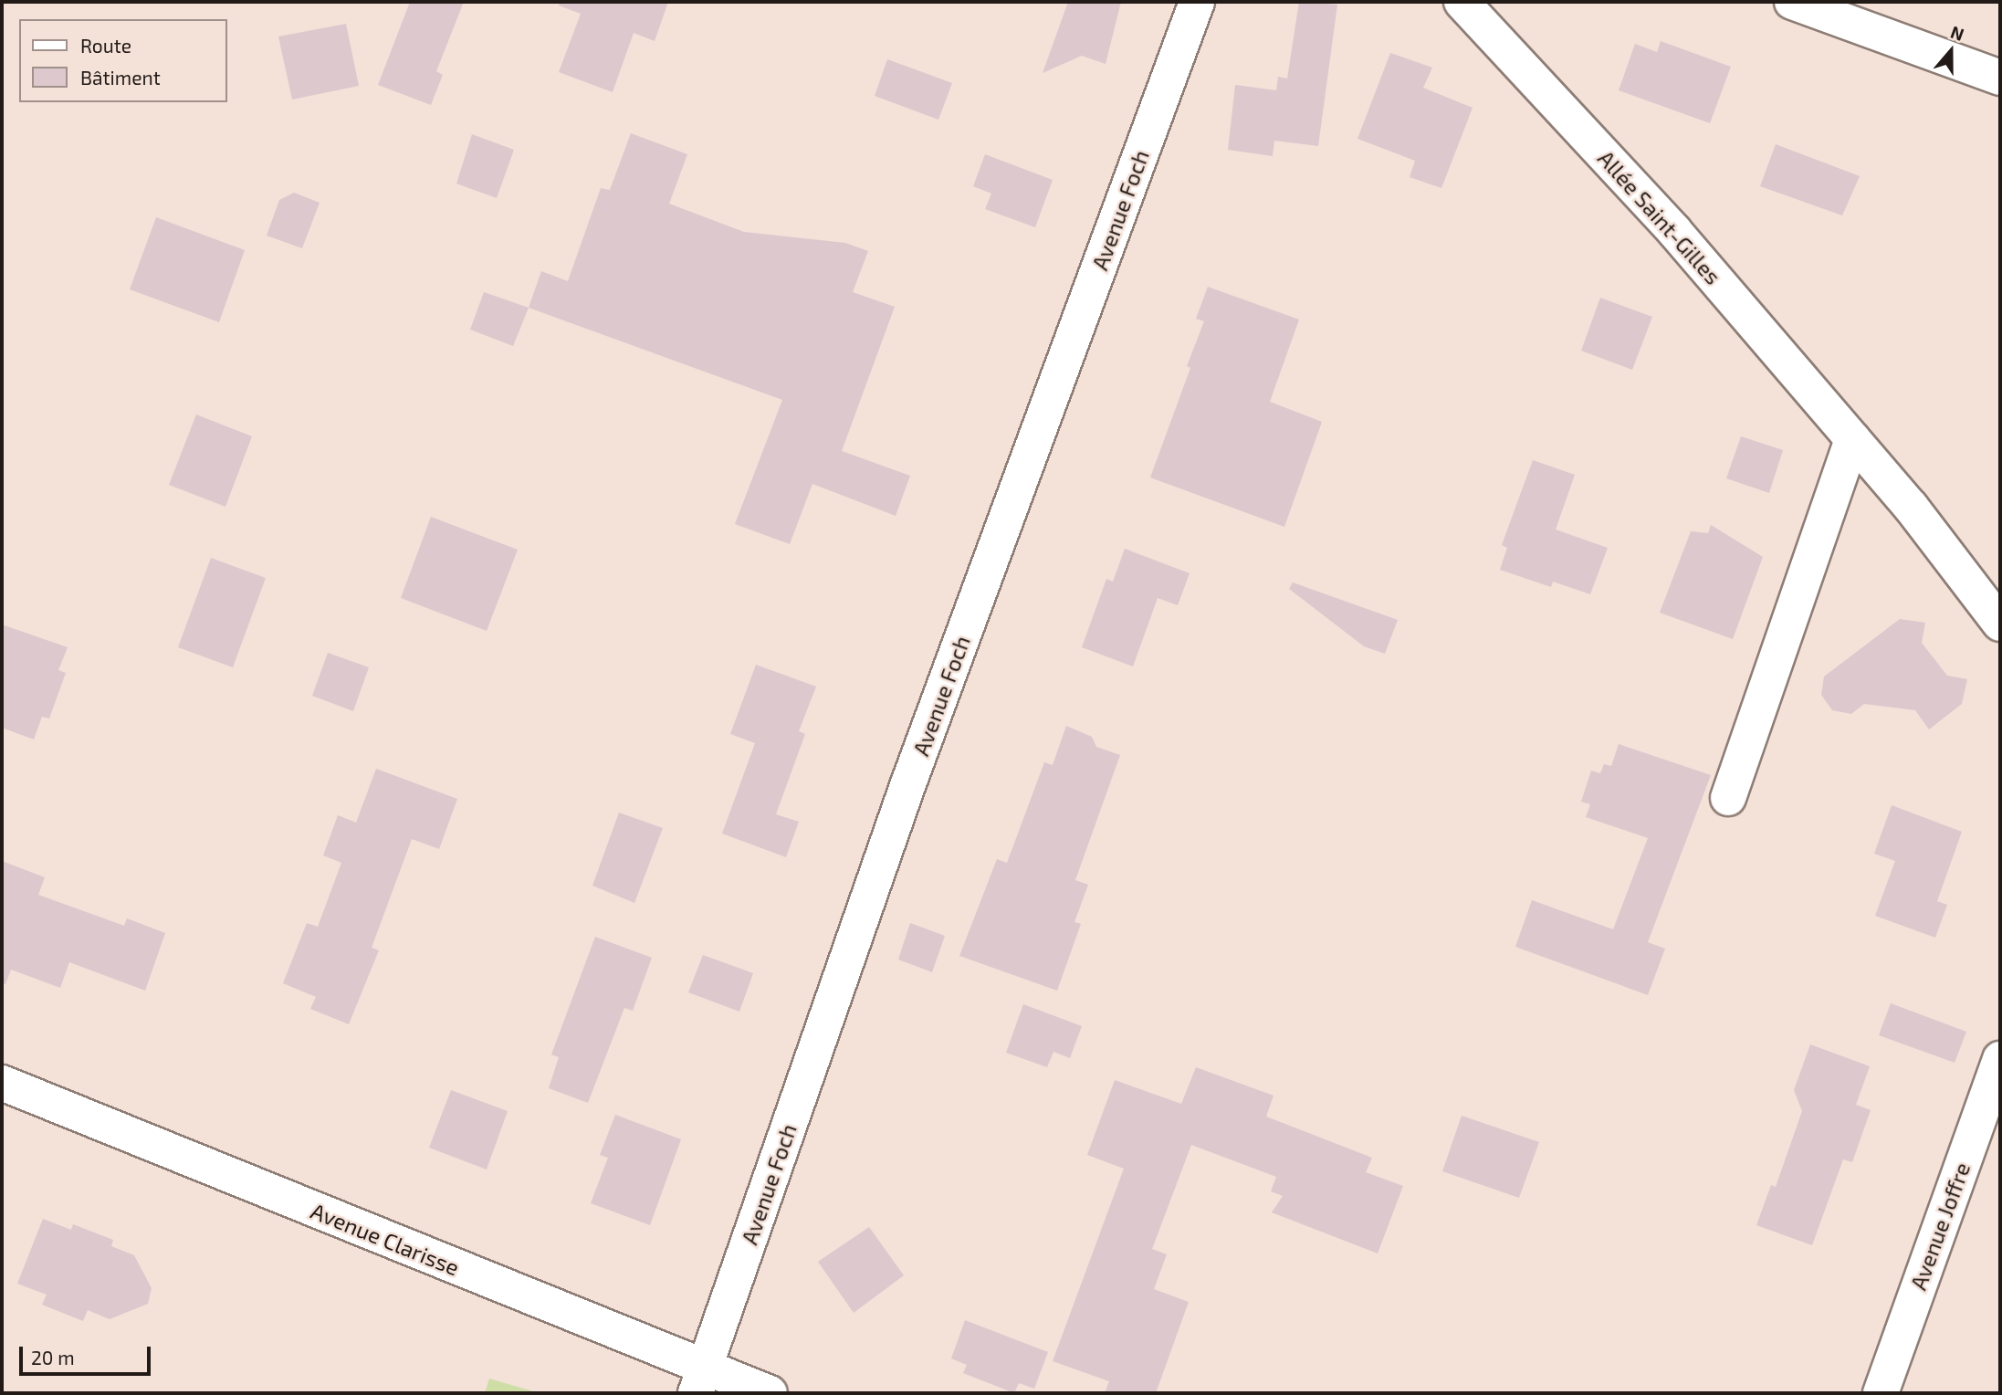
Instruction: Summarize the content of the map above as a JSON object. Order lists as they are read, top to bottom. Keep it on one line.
{"streets":{"street":["Avenue Foch","Allée Saint-Gilles","Avenue Joffre","Avenue Clarisse"]},"crossings":[["Avenue Foch","Avenue Clarisse"]],"legend":["Route","Bâtiment"],"scale_bar":"20 m","north":"top"}
